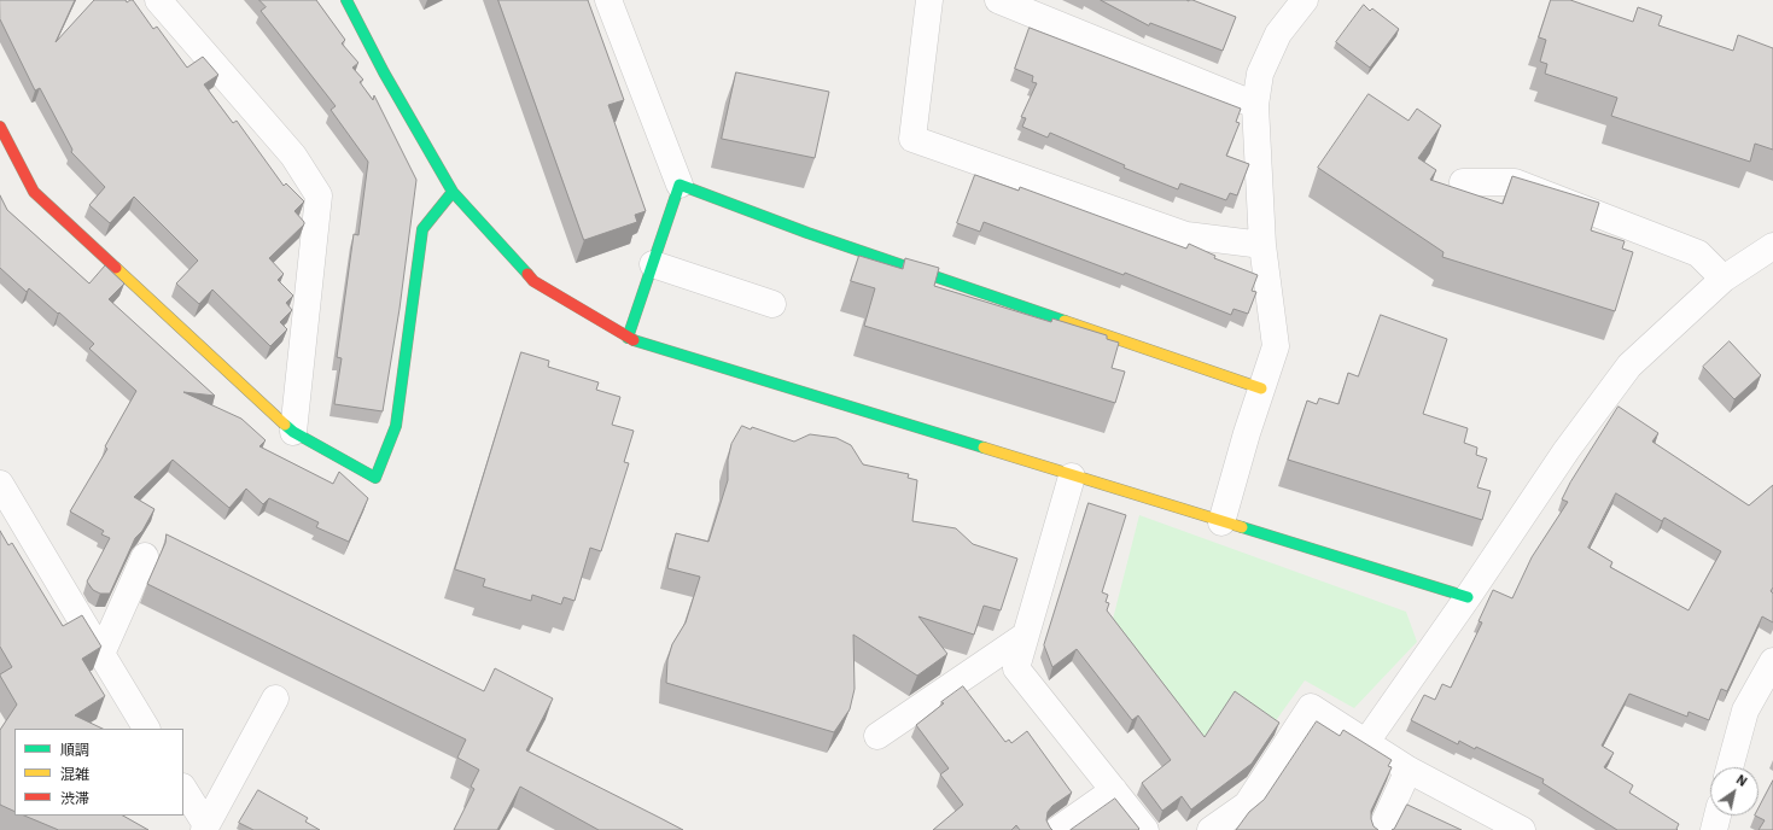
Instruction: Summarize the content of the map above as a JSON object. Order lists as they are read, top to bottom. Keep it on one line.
{"legend":["順調","混雑","渋滞"],"north":"top right"}
